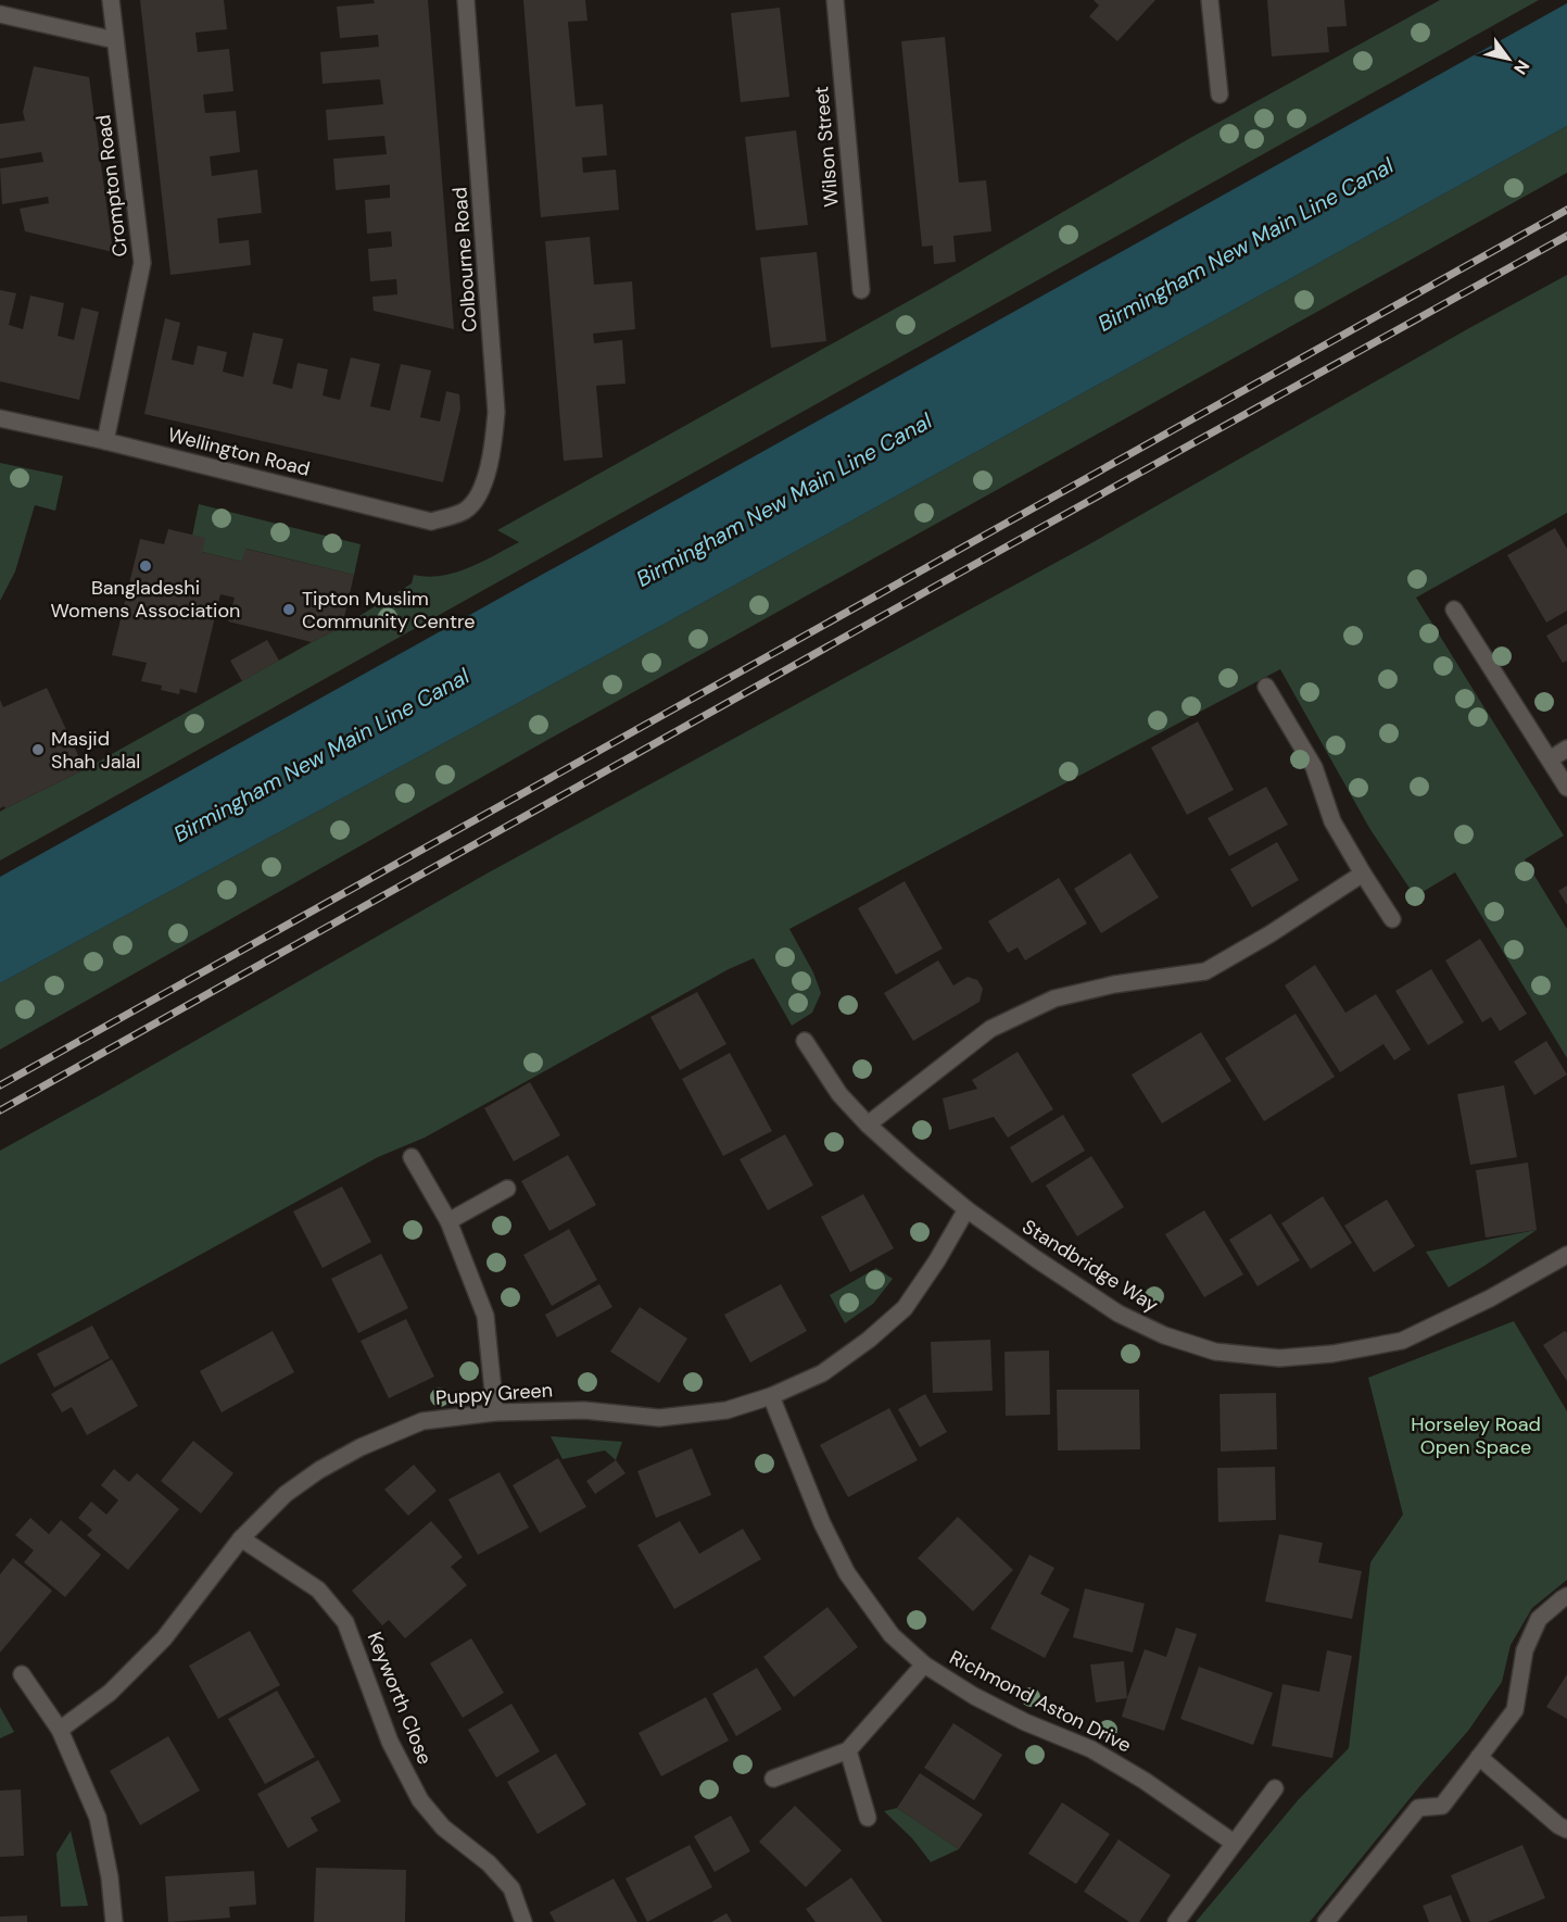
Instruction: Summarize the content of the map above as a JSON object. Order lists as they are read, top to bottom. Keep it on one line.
{"streets":{"street":["Wilson Street","Crompton Road","Colbourne Road","Wellington Road","Standbridge Way","Puppy Green","Keyworth Close","Richmond Aston Drive"]},"crossings":[["Crompton Road","Wellington Road"],["Colbourne Road","Wellington Road"],["Standbridge Way","Puppy Green"],["Puppy Green","Keyworth Close"],["Puppy Green","Richmond Aston Drive"]],"water":["Birmingham New Main Line Canal"],"parks":["Horseley Road Open Space"],"places":["Bangladeshi Womens Association","Tipton Muslim Community Centre","Masjid Shah Jalal"],"north":"bottom right"}
